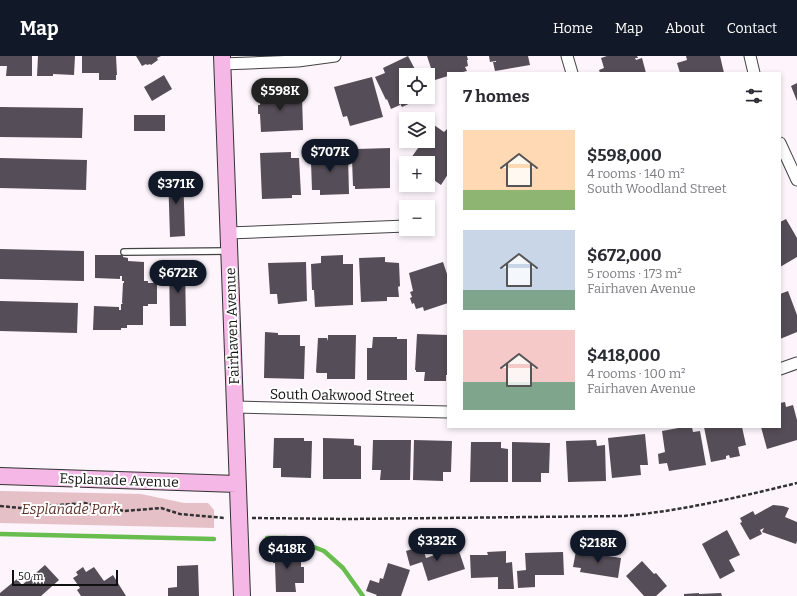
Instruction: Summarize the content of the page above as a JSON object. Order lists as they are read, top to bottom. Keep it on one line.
{"streets":{"main road":["Fairhaven Avenue","Esplanade Avenue"],"street":["South Oakwood Street"]},"crossings":[["Fairhaven Avenue","South Oakwood Street"],["Fairhaven Avenue","Esplanade Avenue"]],"parks":["Esplanade Park"],"scale_bar":"50 m","page":{"header":"Map","nav":["Home","Map","About","Contact"],"map_buttons":["+","−"],"heading":"7 homes","price":["$598K","$707K","$371K","$672K","$332K","$218K","$418K"],"list":[{"name":"$598,000","note":"4 rooms · 140 m² · South Woodland Street"},{"name":"$672,000","note":"5 rooms · 173 m² · Fairhaven Avenue"},{"name":"$418,000","note":"4 rooms · 100 m² · Fairhaven Avenue"}],"scale":"50 m"}}
